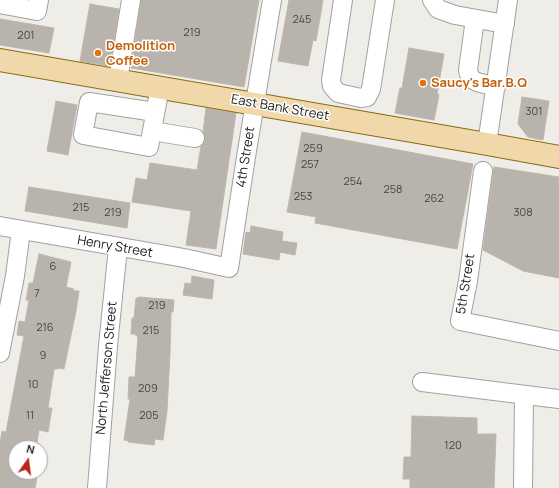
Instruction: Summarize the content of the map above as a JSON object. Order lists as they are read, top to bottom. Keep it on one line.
{"streets":{"main road":["East Bank Street"],"street":["4th Street","Henry Street","5th Street","North Jefferson Street"]},"crossings":[["East Bank Street","4th Street"],["4th Street","Henry Street"],["Henry Street","North Jefferson Street"]],"places":["Demolition Coffee","Saucy's Bar.B.Q"],"house_numbers":["245","219","201","301","259","257","254","258","253","262","215","219","308","6","7","219","216","215","9","10","209","11","205","120"],"north":"top"}
